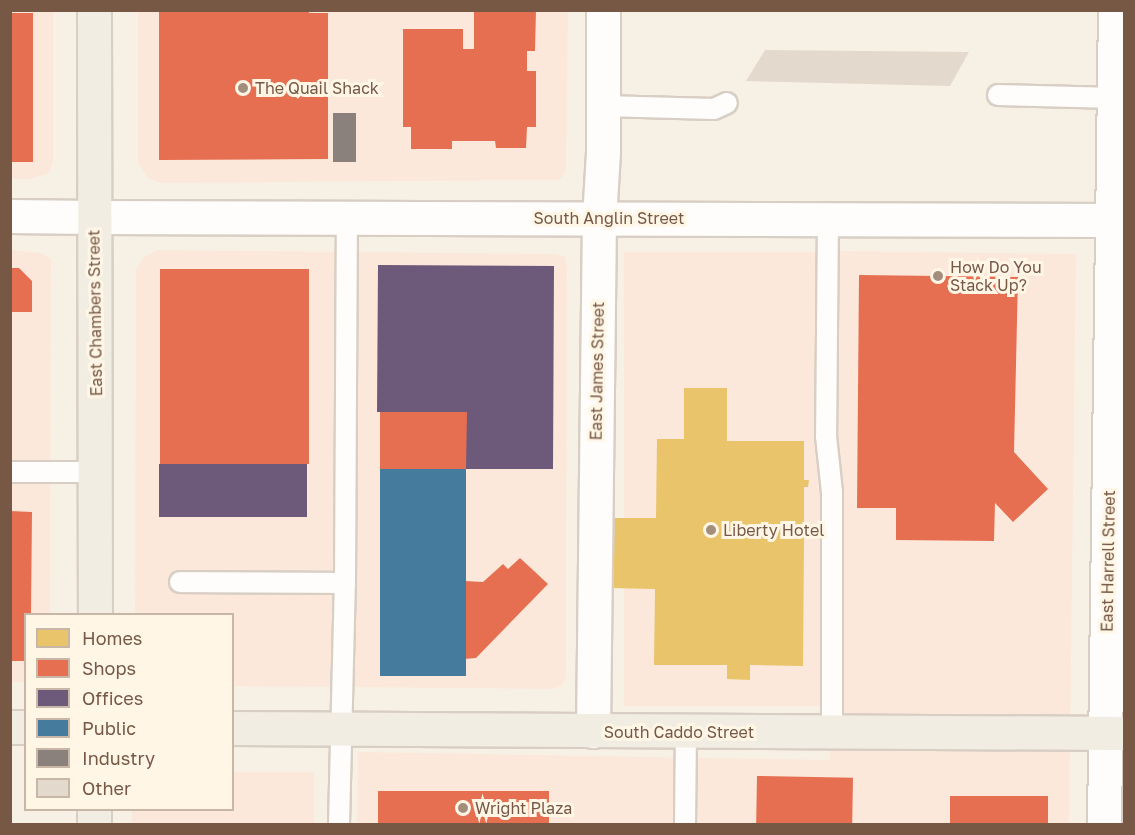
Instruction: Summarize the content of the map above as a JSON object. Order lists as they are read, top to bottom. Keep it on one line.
{"streets":{"main road":["East Chambers Street","South Caddo Street"],"street":["South Anglin Street","East James Street","East Harrell Street"]},"crossings":[["South Anglin Street","East Chambers Street"],["South Anglin Street","East James Street"],["South Anglin Street","East Harrell Street"],["East James Street","South Caddo Street"],["East Harrell Street","South Caddo Street"]],"places":["The Quail Shack","How Do You Stack Up?","Liberty Hotel","Wright Plaza"],"legend":["Homes","Shops","Offices","Public","Industry","Other"]}
